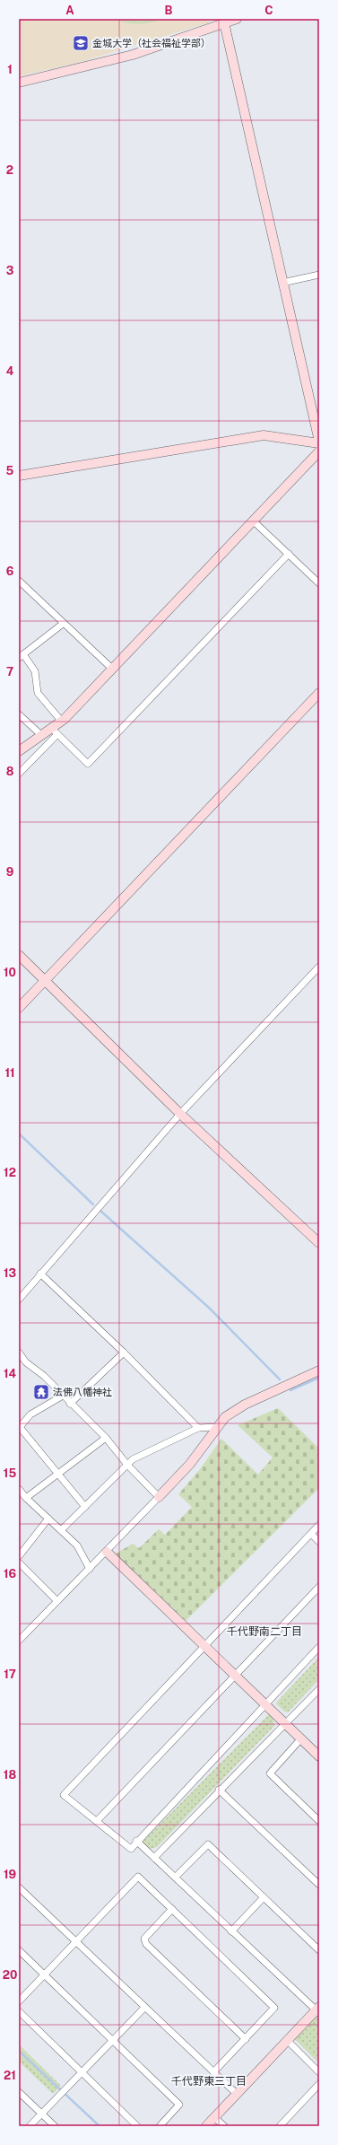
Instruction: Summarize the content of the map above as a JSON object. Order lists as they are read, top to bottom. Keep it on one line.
{"districts":["千代野南二丁目","千代野東三丁目"],"places":{"school or university":["金城大学（社会福祉学部）"],"temple":["法佛八幡神社"]},"grid":{"columns":["A","B","C"],"rows":["1","2","3","4","5","6","7","8","9","10","11","12","13","14","15","16","17","18","19","20","21"]}}
